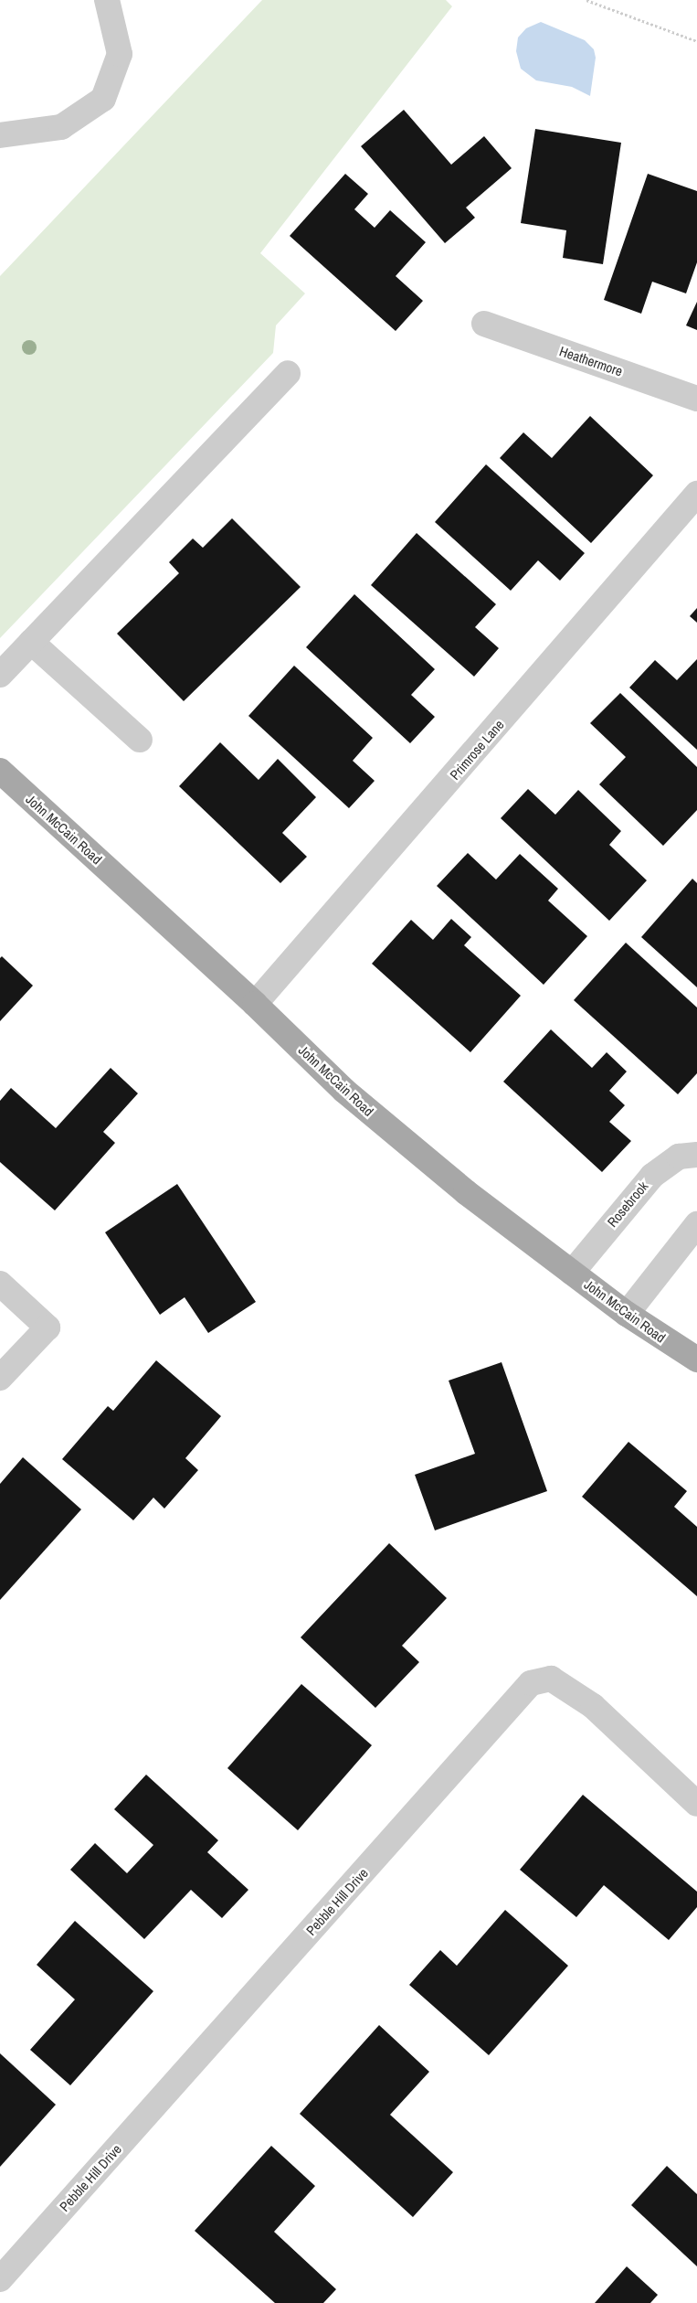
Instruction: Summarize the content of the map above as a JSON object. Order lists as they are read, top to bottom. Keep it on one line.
{"streets":{"main road":["John McCain Road"],"street":["Heathermore","Primrose Lane","Rosebrook","Pebble Hill Drive"]},"crossings":[["Primrose Lane","John McCain Road"],["John McCain Road","Rosebrook"]]}
